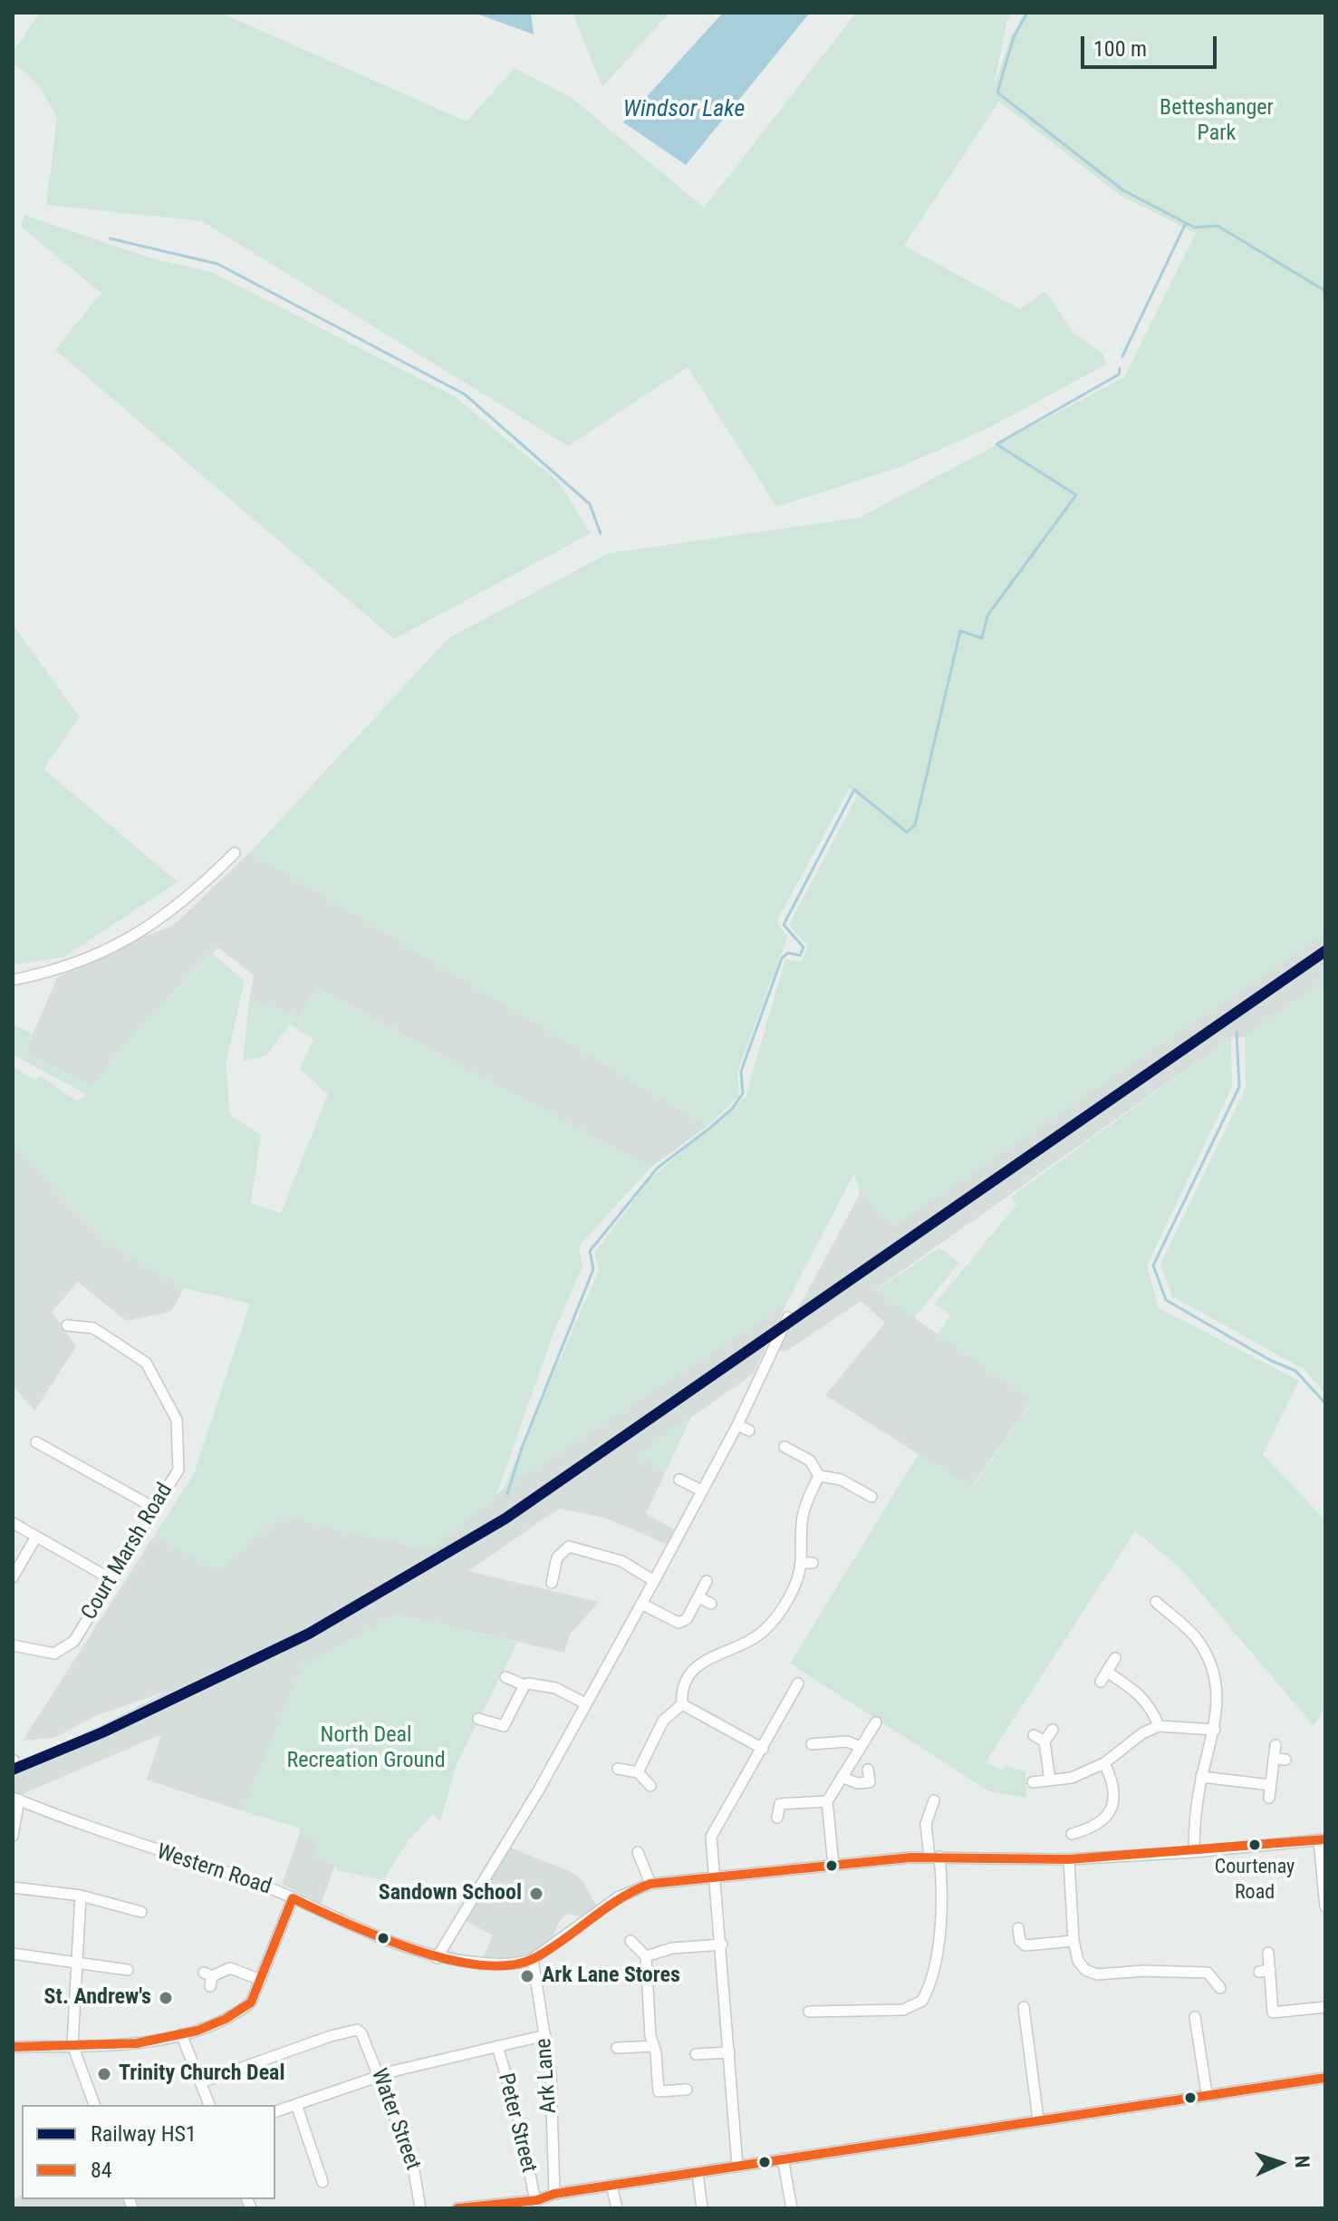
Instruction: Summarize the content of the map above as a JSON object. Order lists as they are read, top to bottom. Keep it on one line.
{"streets":{"street":["Court Marsh Road","Western Road","Ark Lane","Water Street","Peter Street"]},"crossings":[["Western Road","Ark Lane"]],"water":["Windsor Lake"],"parks":["Betteshanger Park","North Deal Recreation Ground"],"places":["Courtenay Road","Sandown School","Ark Lane Stores","St. Andrew's","Trinity Church Deal"],"lines":["rail line HS1","transit line 84"],"legend":["Railway HS1","84"],"scale_bar":"100 m","north":"right"}
